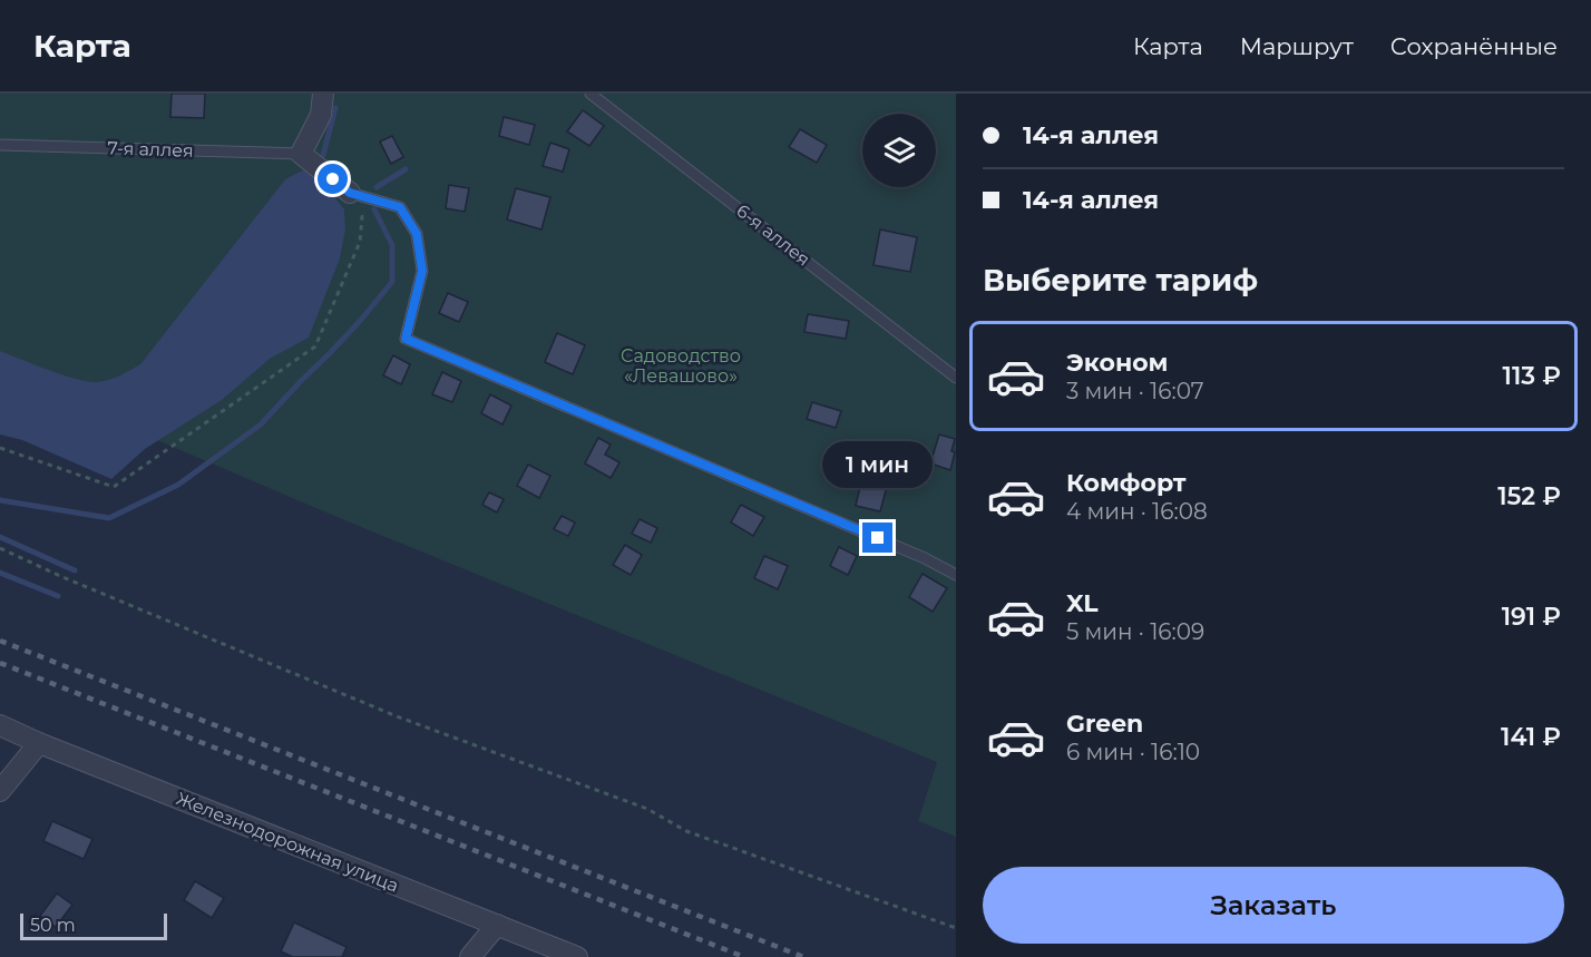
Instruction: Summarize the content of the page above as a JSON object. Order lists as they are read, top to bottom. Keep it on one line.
{"streets":{"street":["Железнодорожная улица"],"lane":["7-я аллея","6-я аллея"]},"parks":["Садоводство «Левашово»"],"scale_bar":"50 m","page":{"header":"Карта","nav":["Карта","Маршрут","Сохранённые"],"banner":["14-я аллея","14-я аллея"],"heading":"Выберите тариф","list":[{"name":"Эконом","note":"3 мин · 16:07","value":"113 ₽"},{"name":"Комфорт","note":"4 мин · 16:08","value":"152 ₽"},{"name":"XL","note":"5 мин · 16:09","value":"191 ₽"},{"name":"Green","note":"6 мин · 16:10","value":"141 ₽"}],"bubble":"1 мин","buttons":"Заказать","scale":"50 m"}}
